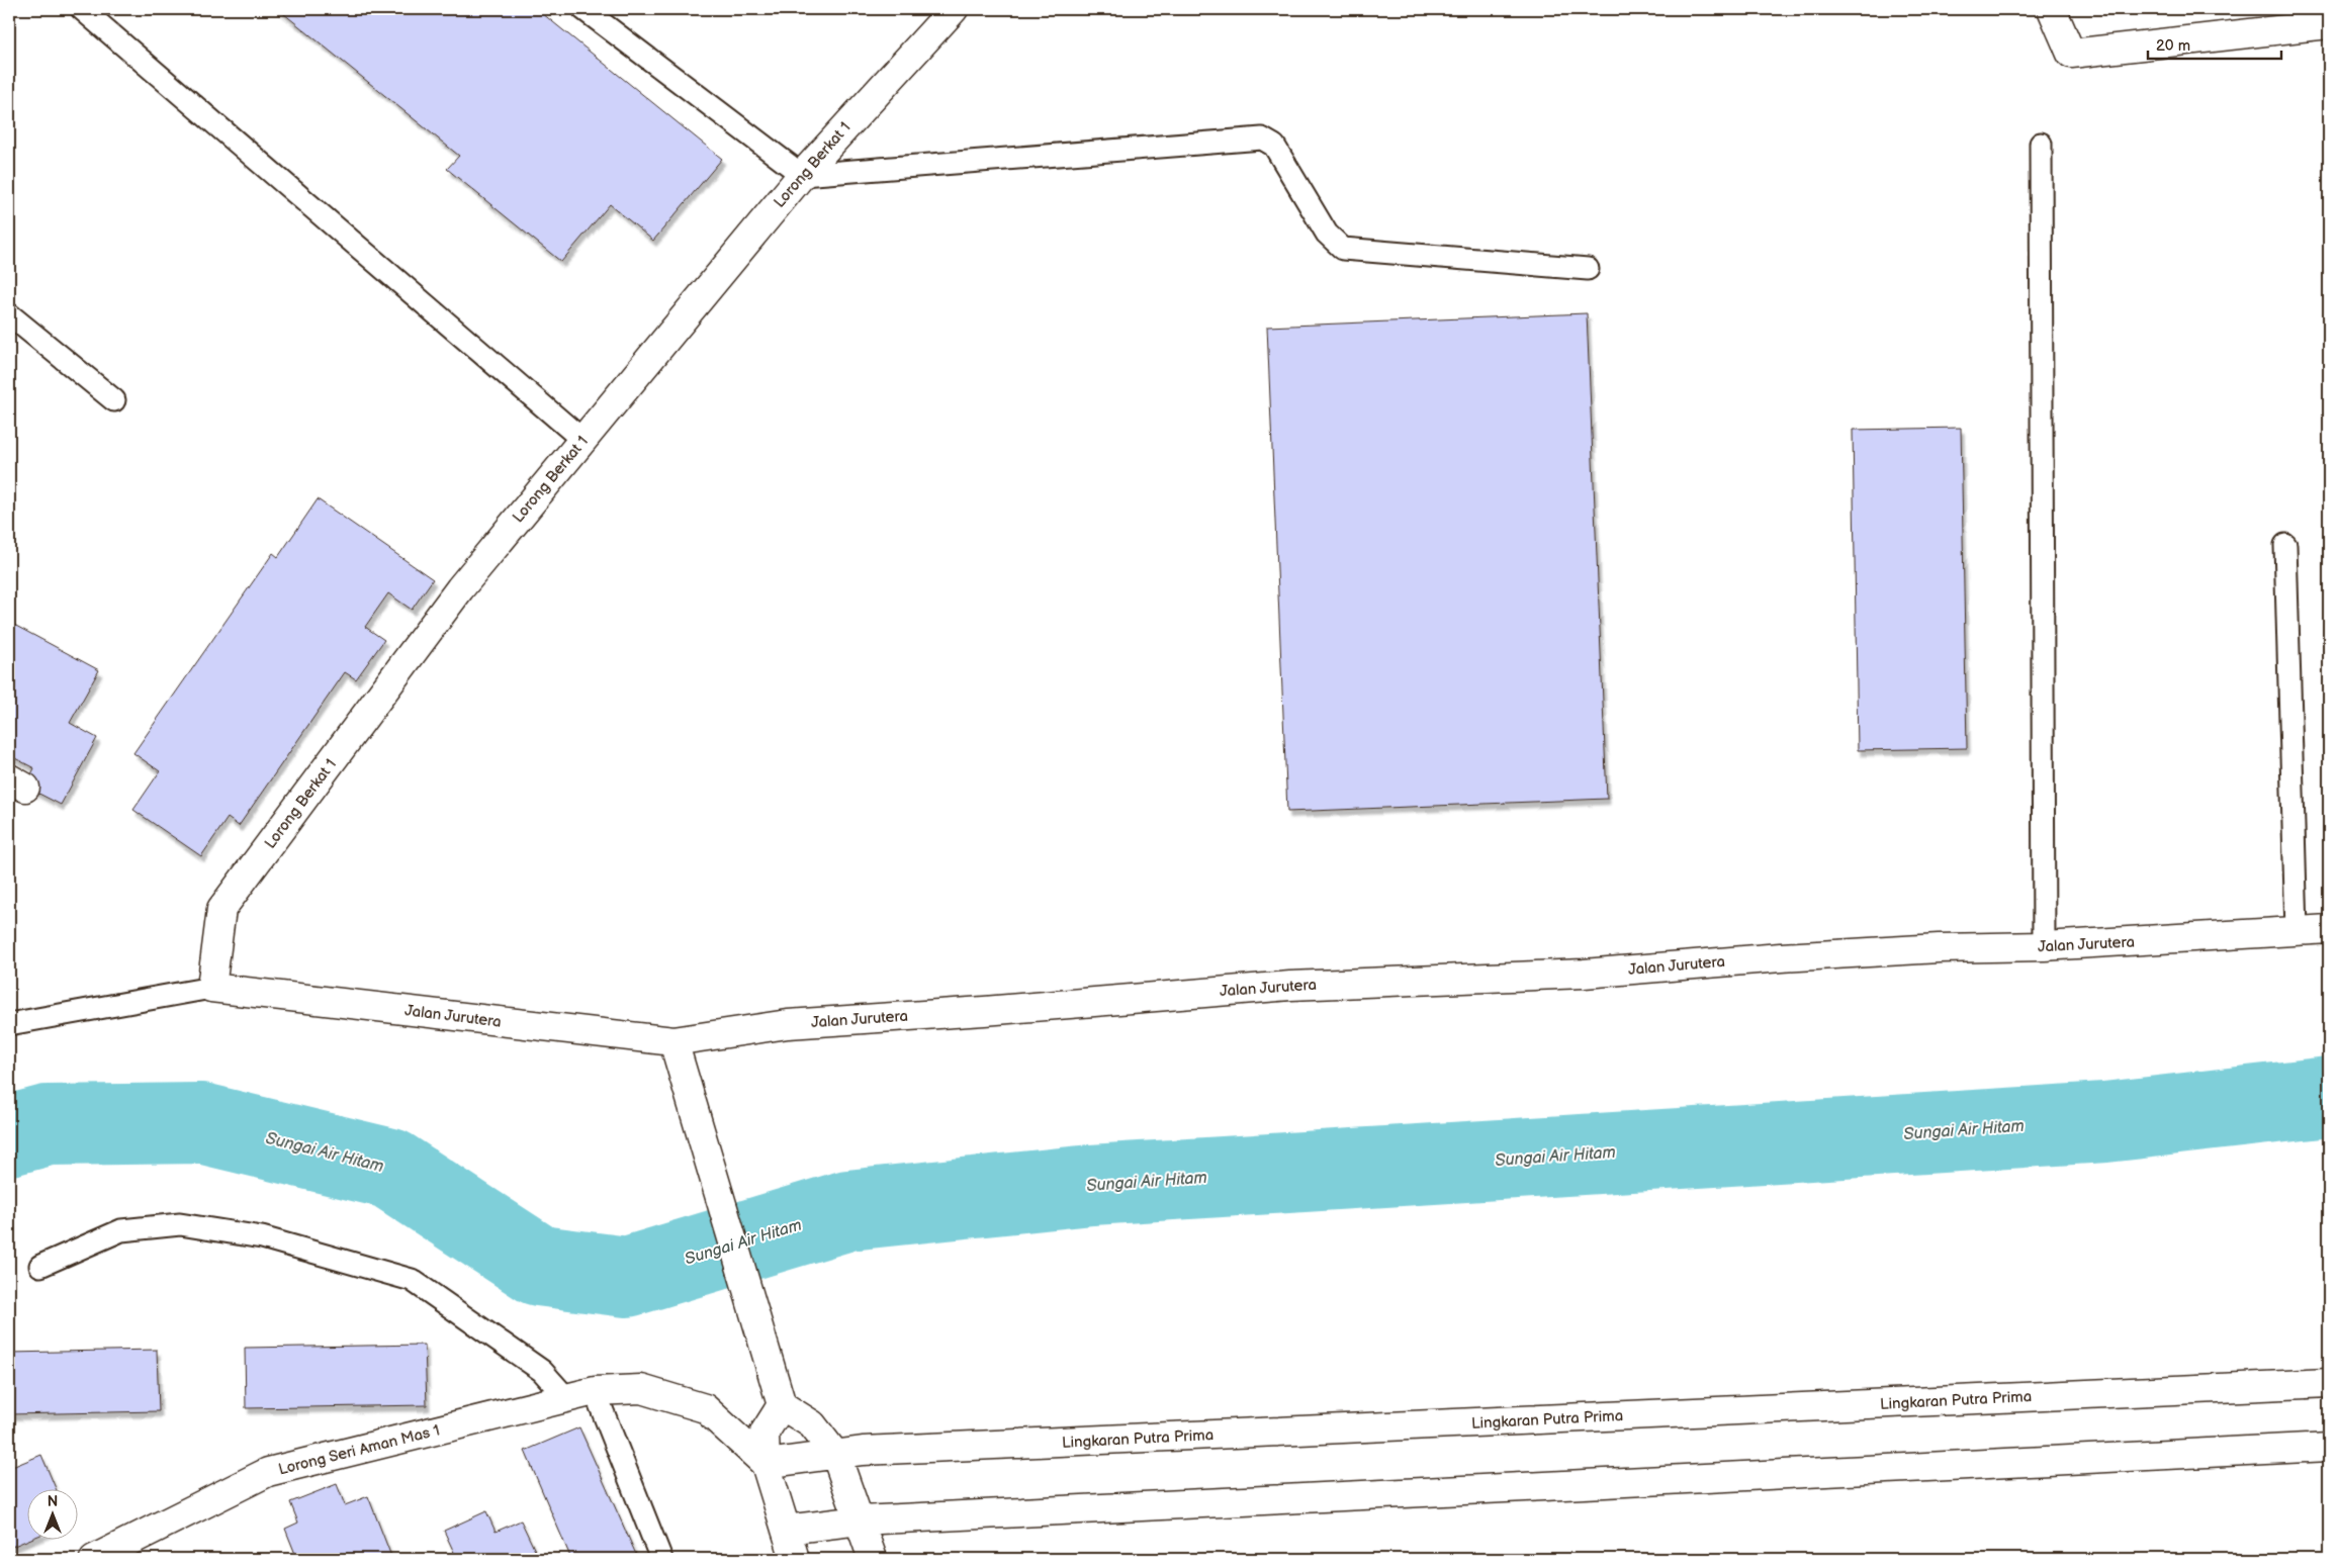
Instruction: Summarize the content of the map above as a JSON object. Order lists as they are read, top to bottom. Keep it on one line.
{"streets":{"street":["Lorong Berkat 1","Jalan Jurutera","Lingkaran Putra Prima","Lorong Seri Aman Mas 1"]},"crossings":[["Lorong Berkat 1","Jalan Jurutera"],["Lingkaran Putra Prima","Lorong Seri Aman Mas 1"]],"water":["Sungai Air Hitam"],"scale_bar":"20 m","north":"top"}
